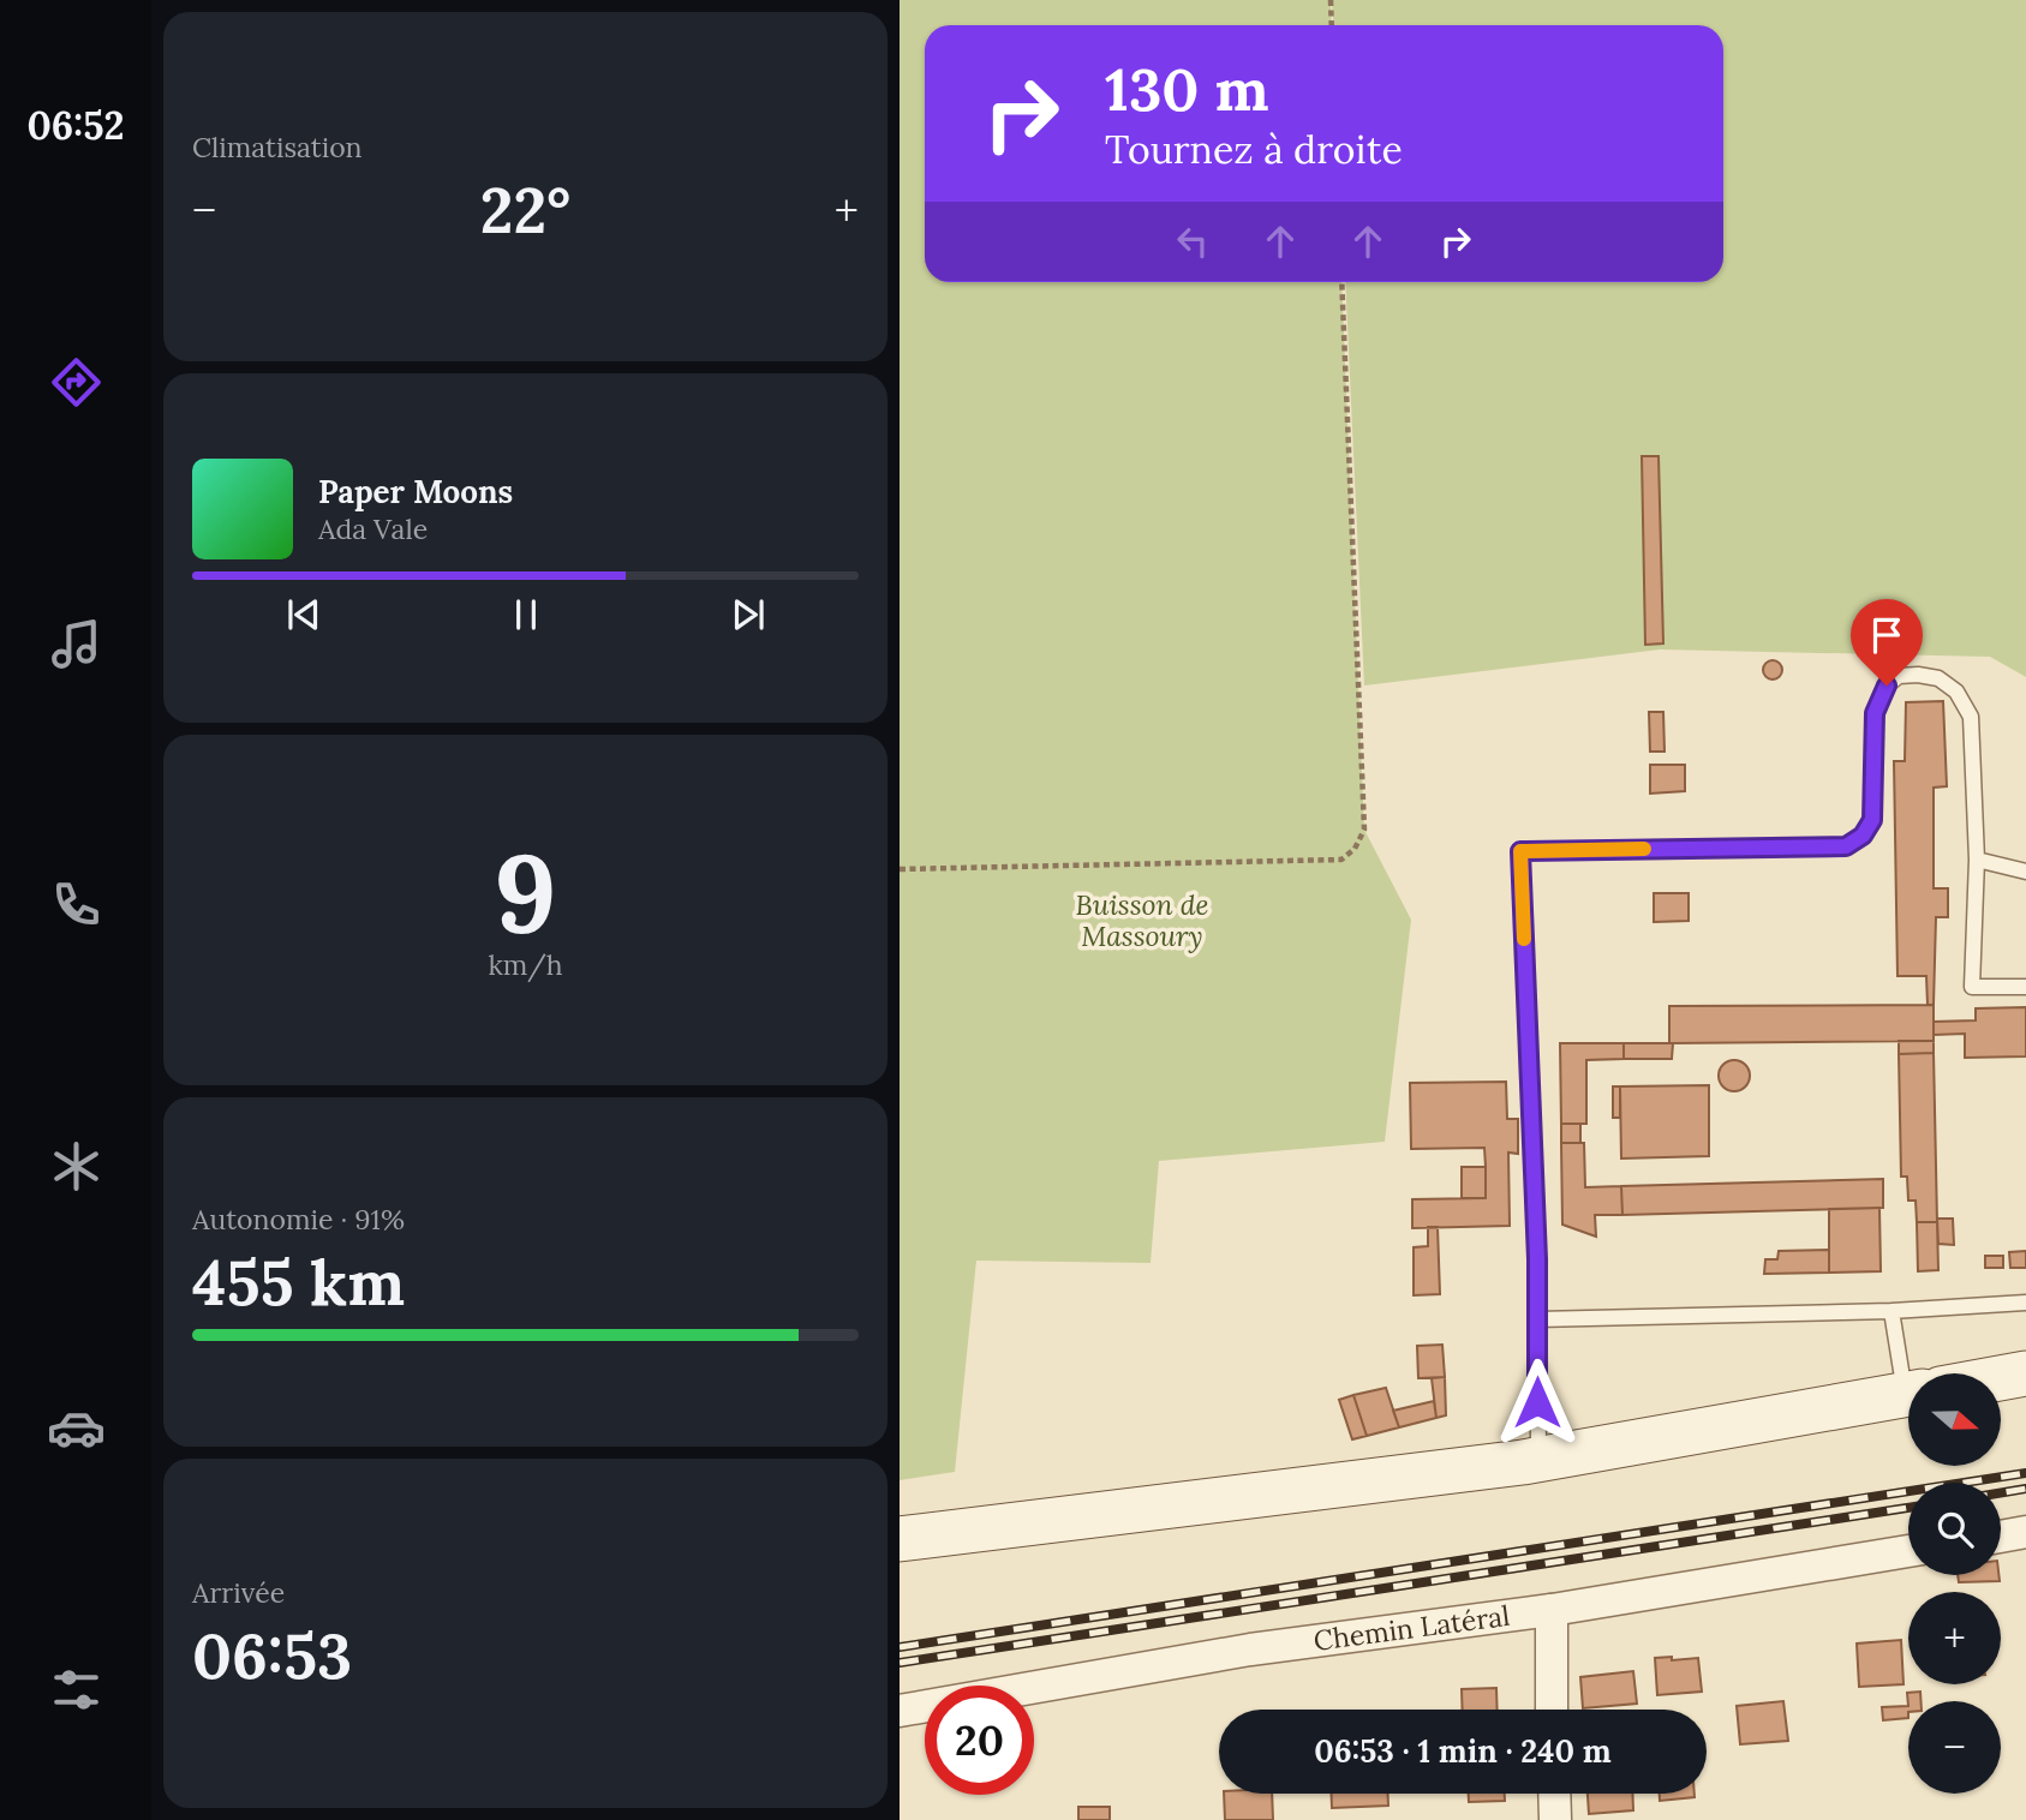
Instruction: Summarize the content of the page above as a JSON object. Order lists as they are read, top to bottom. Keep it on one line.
{"streets":{"street":["Chemin Latéral"]},"parks":["Buisson de Massoury"],"north":"right","page":{"tabs":"06:52","tile":["Climatisation",["9","km/h"],["Autonomie · 91%","455 km"],["Arrivée","06:53"]],"turn":["130 m","Tournez à droite"],"heat":["−","22°","+"],"song":["Paper Moons","Ada Vale"],"map_buttons":["+","−"],"limit":"20","trip":"06:53 · 1 min · 240 m"}}
